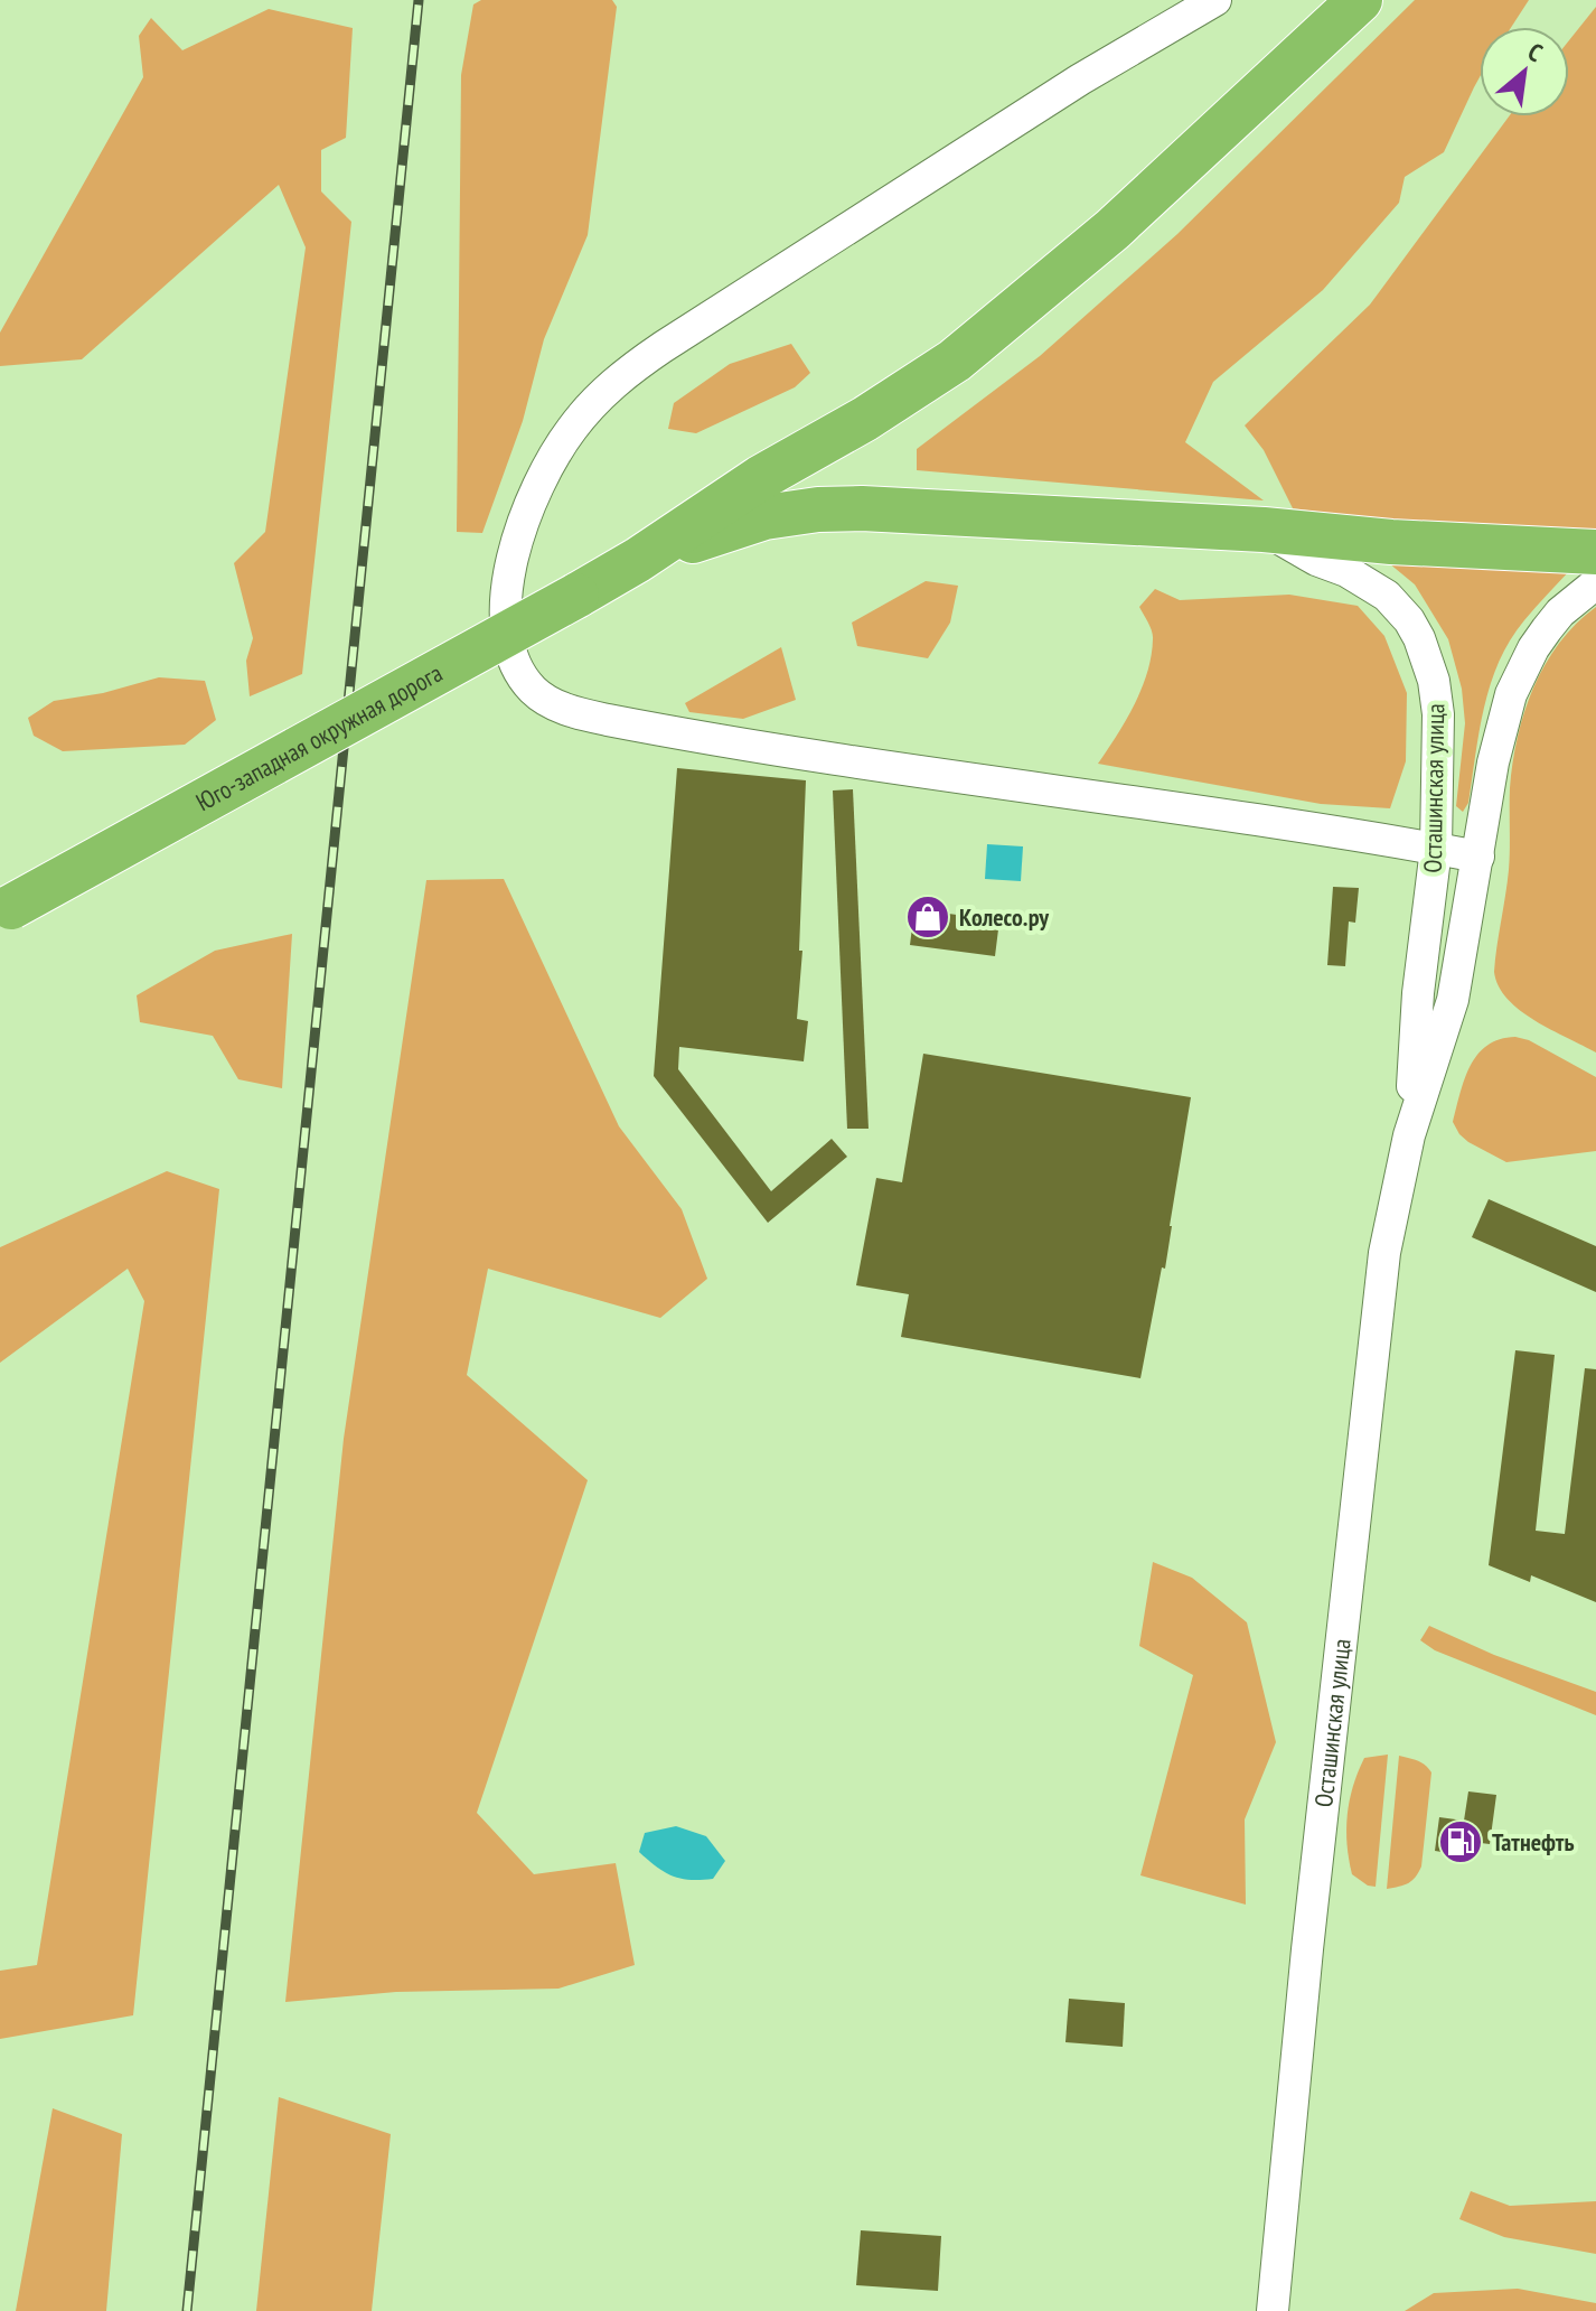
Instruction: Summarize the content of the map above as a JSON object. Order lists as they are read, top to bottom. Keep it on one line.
{"streets":{"highway":["Юго-западная окружная дорога"],"street":["Осташинская улица"]},"places":{"shop":["Колесо.ру"],"fuel station":["Татнефть"]},"north":"top right"}
